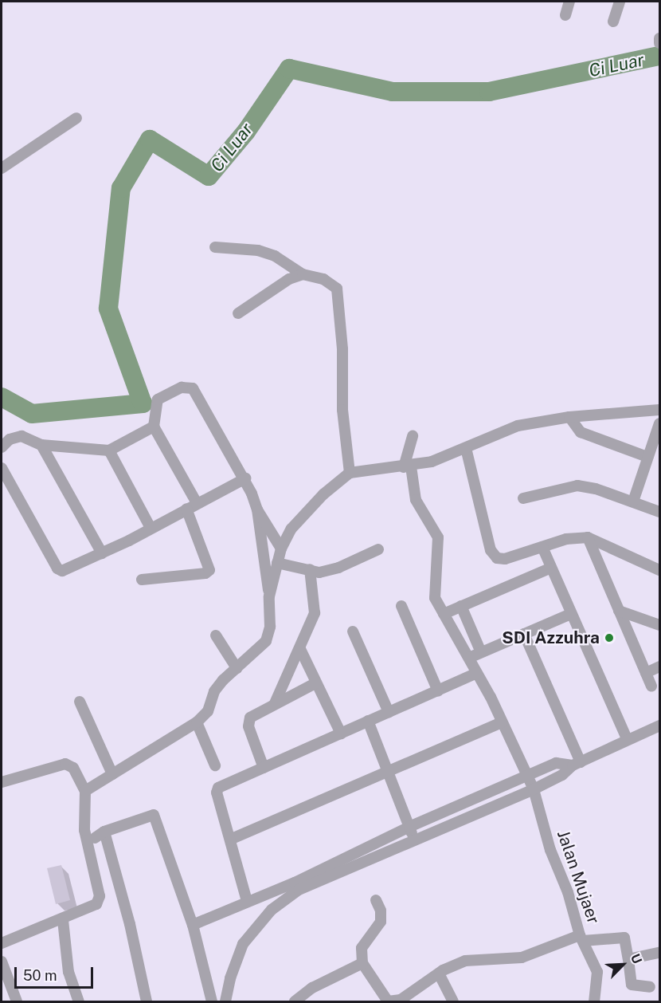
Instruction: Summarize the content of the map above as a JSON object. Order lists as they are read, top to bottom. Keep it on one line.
{"streets":{"street":["Jalan Mujaer"]},"water":["Ci Luar"],"places":["SDI Azzuhra"],"scale_bar":"50 m","north":"top right"}
